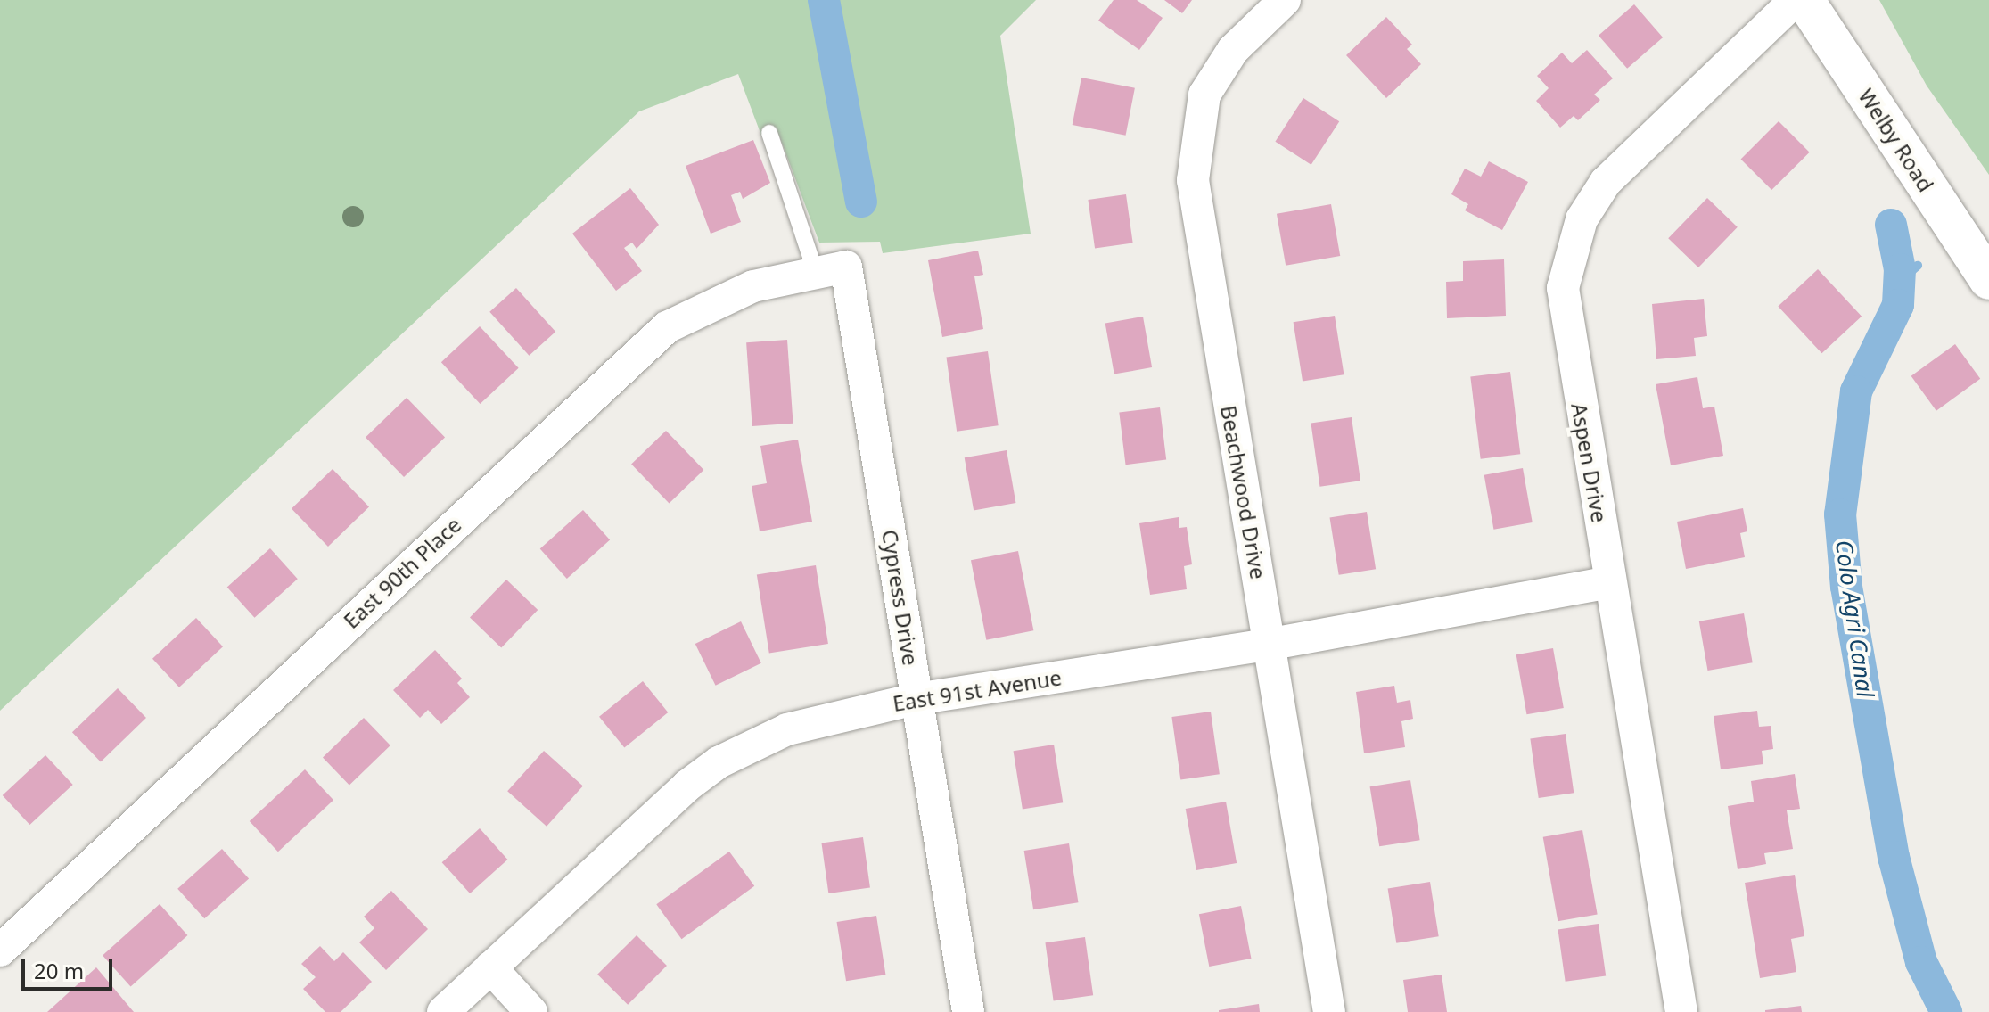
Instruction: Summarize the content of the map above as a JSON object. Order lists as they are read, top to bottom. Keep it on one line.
{"streets":{"street":["Welby Road","Aspen Drive","Beachwood Drive","East 90th Place","Cypress Drive","East 91st Avenue"]},"crossings":[["Aspen Drive","East 91st Avenue"],["Beachwood Drive","East 91st Avenue"],["East 90th Place","Cypress Drive"],["Cypress Drive","East 91st Avenue"]],"water":["Colo Agri Canal"],"scale_bar":"20 m"}
